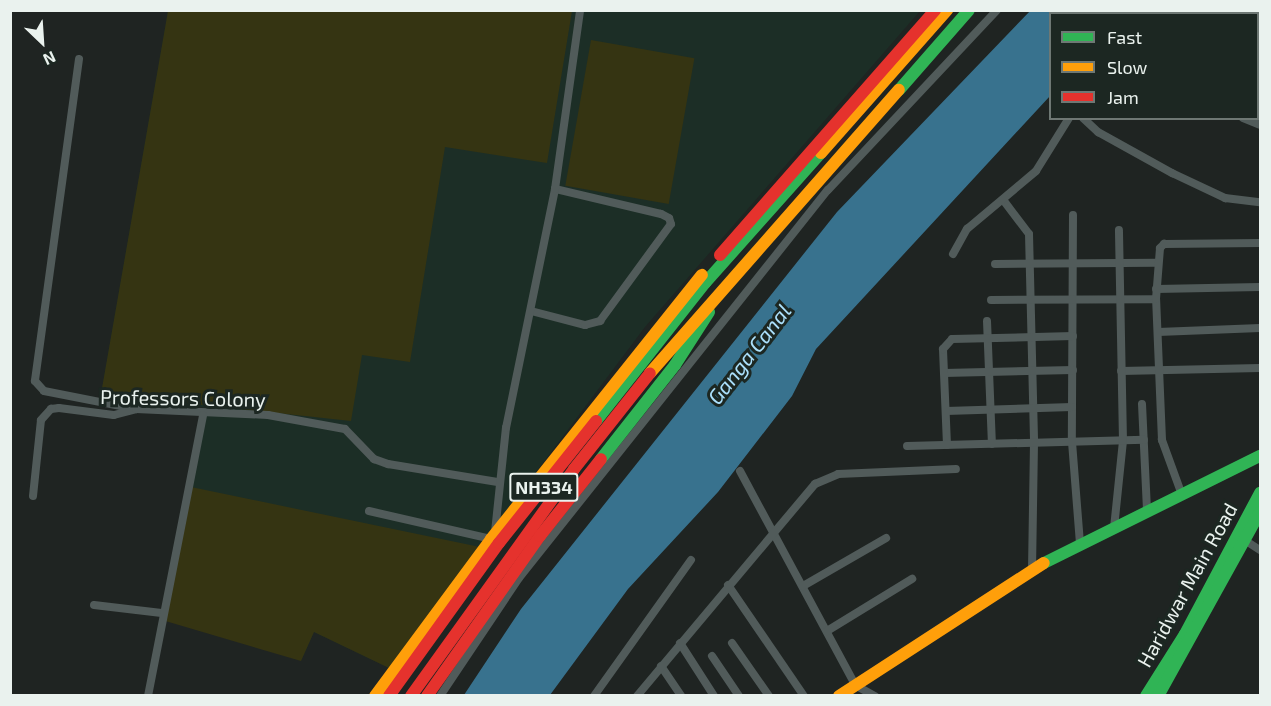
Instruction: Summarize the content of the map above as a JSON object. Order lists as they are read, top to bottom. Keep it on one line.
{"streets":{"main road":["NH334","Haridwar Main Road"],"street":["Professors Colony"]},"water":["Ganga Canal"],"legend":["Fast","Slow","Jam"],"north":"bottom right"}
